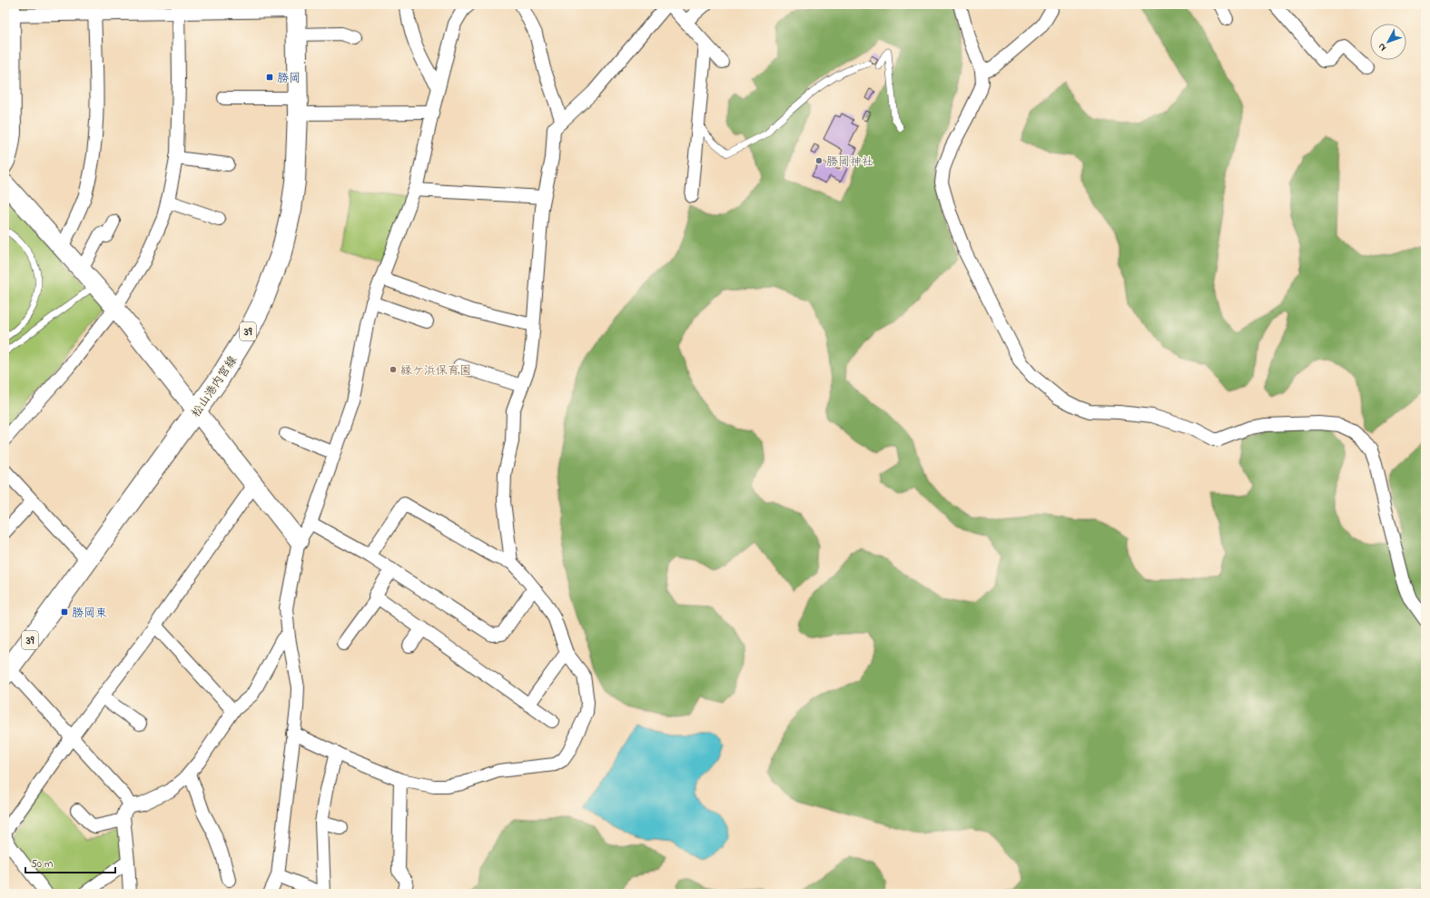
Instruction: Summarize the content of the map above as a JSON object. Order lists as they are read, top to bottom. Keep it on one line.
{"streets":{"main road":["39","松山港内宮線"]},"places":{"transit":["勝岡","勝岡東"],"other":["勝岡神社","縁ケ浜保育園"]},"scale_bar":"50 m","north":"bottom left"}
